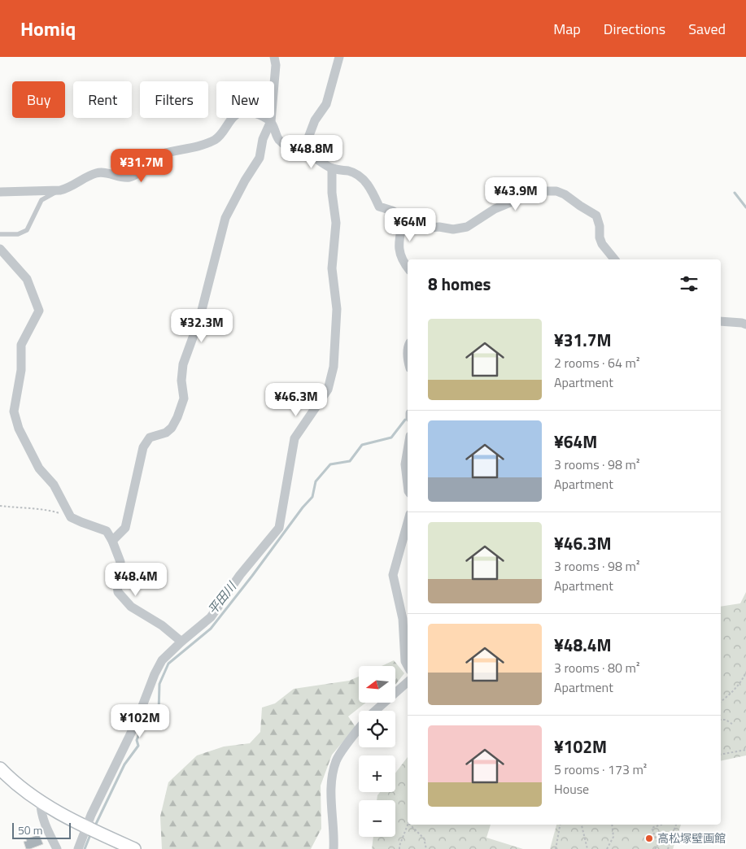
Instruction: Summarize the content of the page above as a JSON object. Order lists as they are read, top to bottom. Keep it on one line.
{"water":["平田川"],"places":["高松塚壁画館"],"scale_bar":"50 m","north":"left","page":{"header":"Homiq","nav":["Map","Directions","Saved"],"chip":["Buy","Rent","Filters","New"],"price":["¥48.8M","¥31.7M","¥43.9M","¥64M","¥32.3M","¥46.3M","¥48.4M","¥102M"],"heading":"8 homes","list":[{"name":"¥31.7M","note":"2 rooms · 64 m² · Apartment"},{"name":"¥64M","note":"3 rooms · 98 m² · Apartment"},{"name":"¥46.3M","note":"3 rooms · 98 m² · Apartment"},{"name":"¥48.4M","note":"3 rooms · 80 m² · Apartment"},{"name":"¥102M","note":"5 rooms · 173 m² · House"}],"map_buttons":["+","−"],"scale":"50 m"}}
